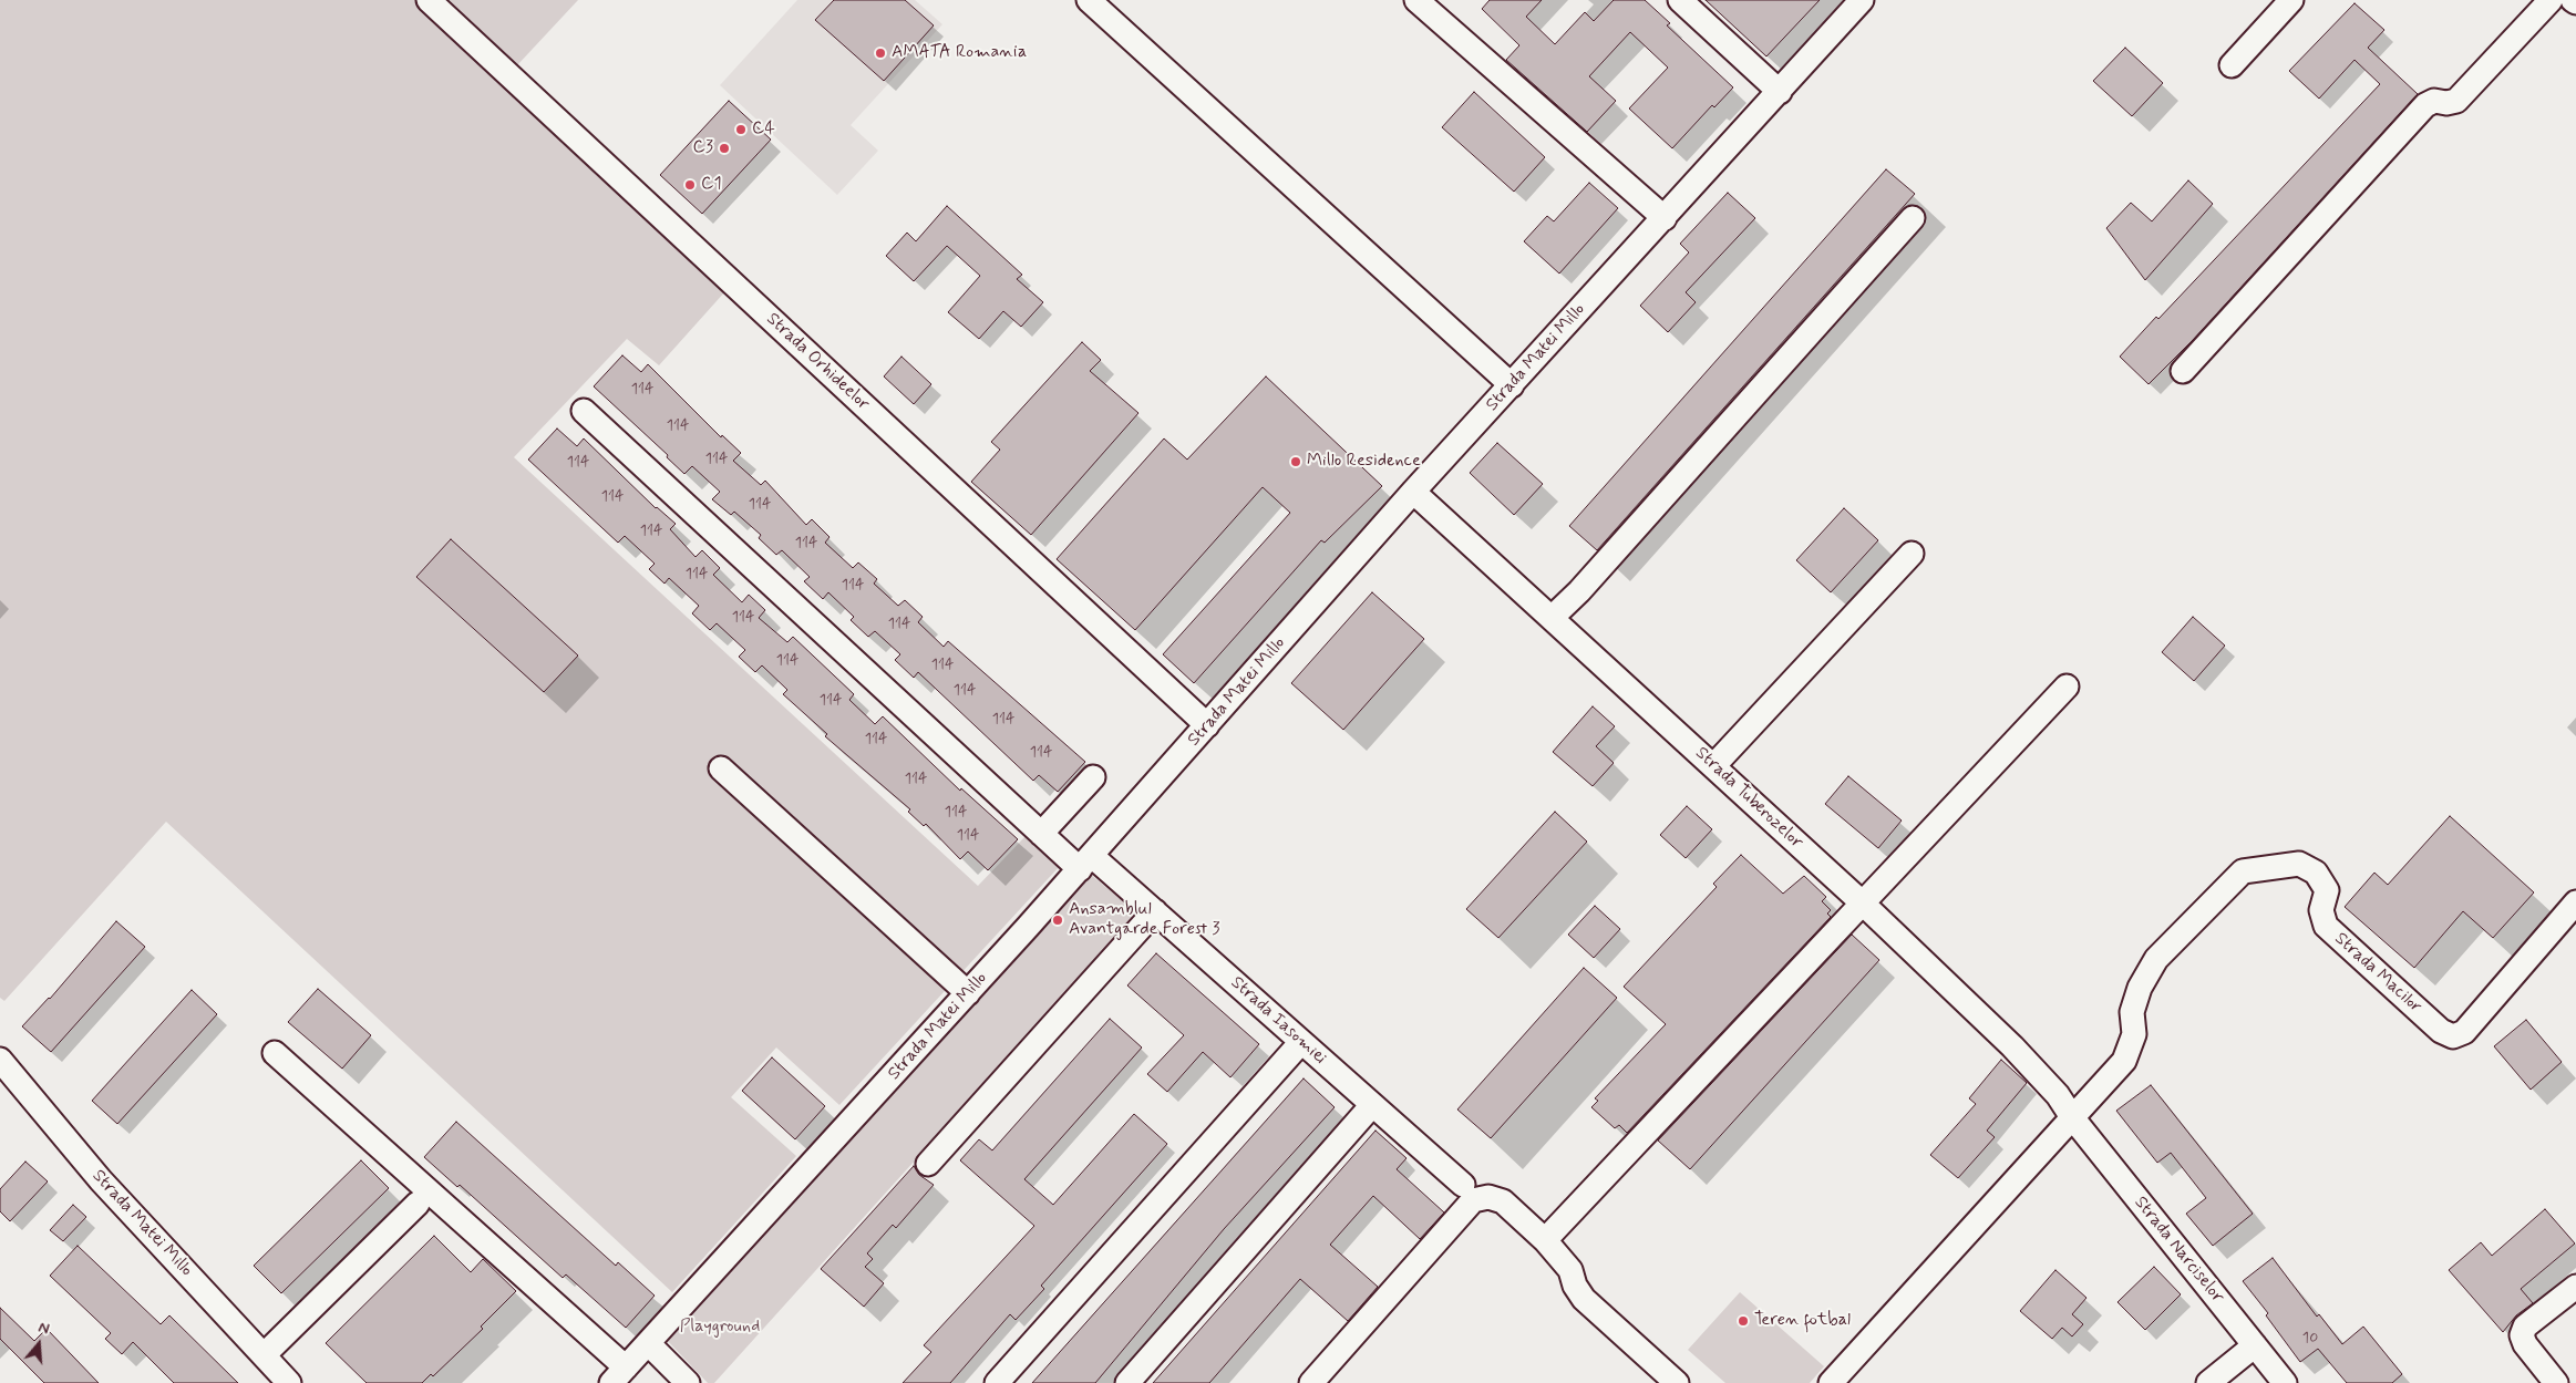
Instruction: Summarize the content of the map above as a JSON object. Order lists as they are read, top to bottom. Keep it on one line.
{"streets":{"street":["Strada Matei Millo","Strada Orhideelor","Strada Tuberozelor","Strada Macilor","Strada Iasomiei","Strada Narciselor"]},"crossings":[["Strada Matei Millo","Strada Orhideelor"],["Strada Matei Millo","Strada Tuberozelor"],["Strada Matei Millo","Strada Iasomiei"],["Strada Tuberozelor","Strada Macilor"],["Strada Tuberozelor","Strada Narciselor"],["Strada Macilor","Strada Narciselor"]],"parks":["Playground"],"places":["AMATA Romania","C4","C3","C1","Millo Residence","Ansamblul Avantgarde Forest 3","Teren fotbal"],"house_numbers":["114","114","114","114","114","114","114","114","114","114","114","114","114","114","114","114","114","114","114","114","114","114","10"],"north":"top"}
